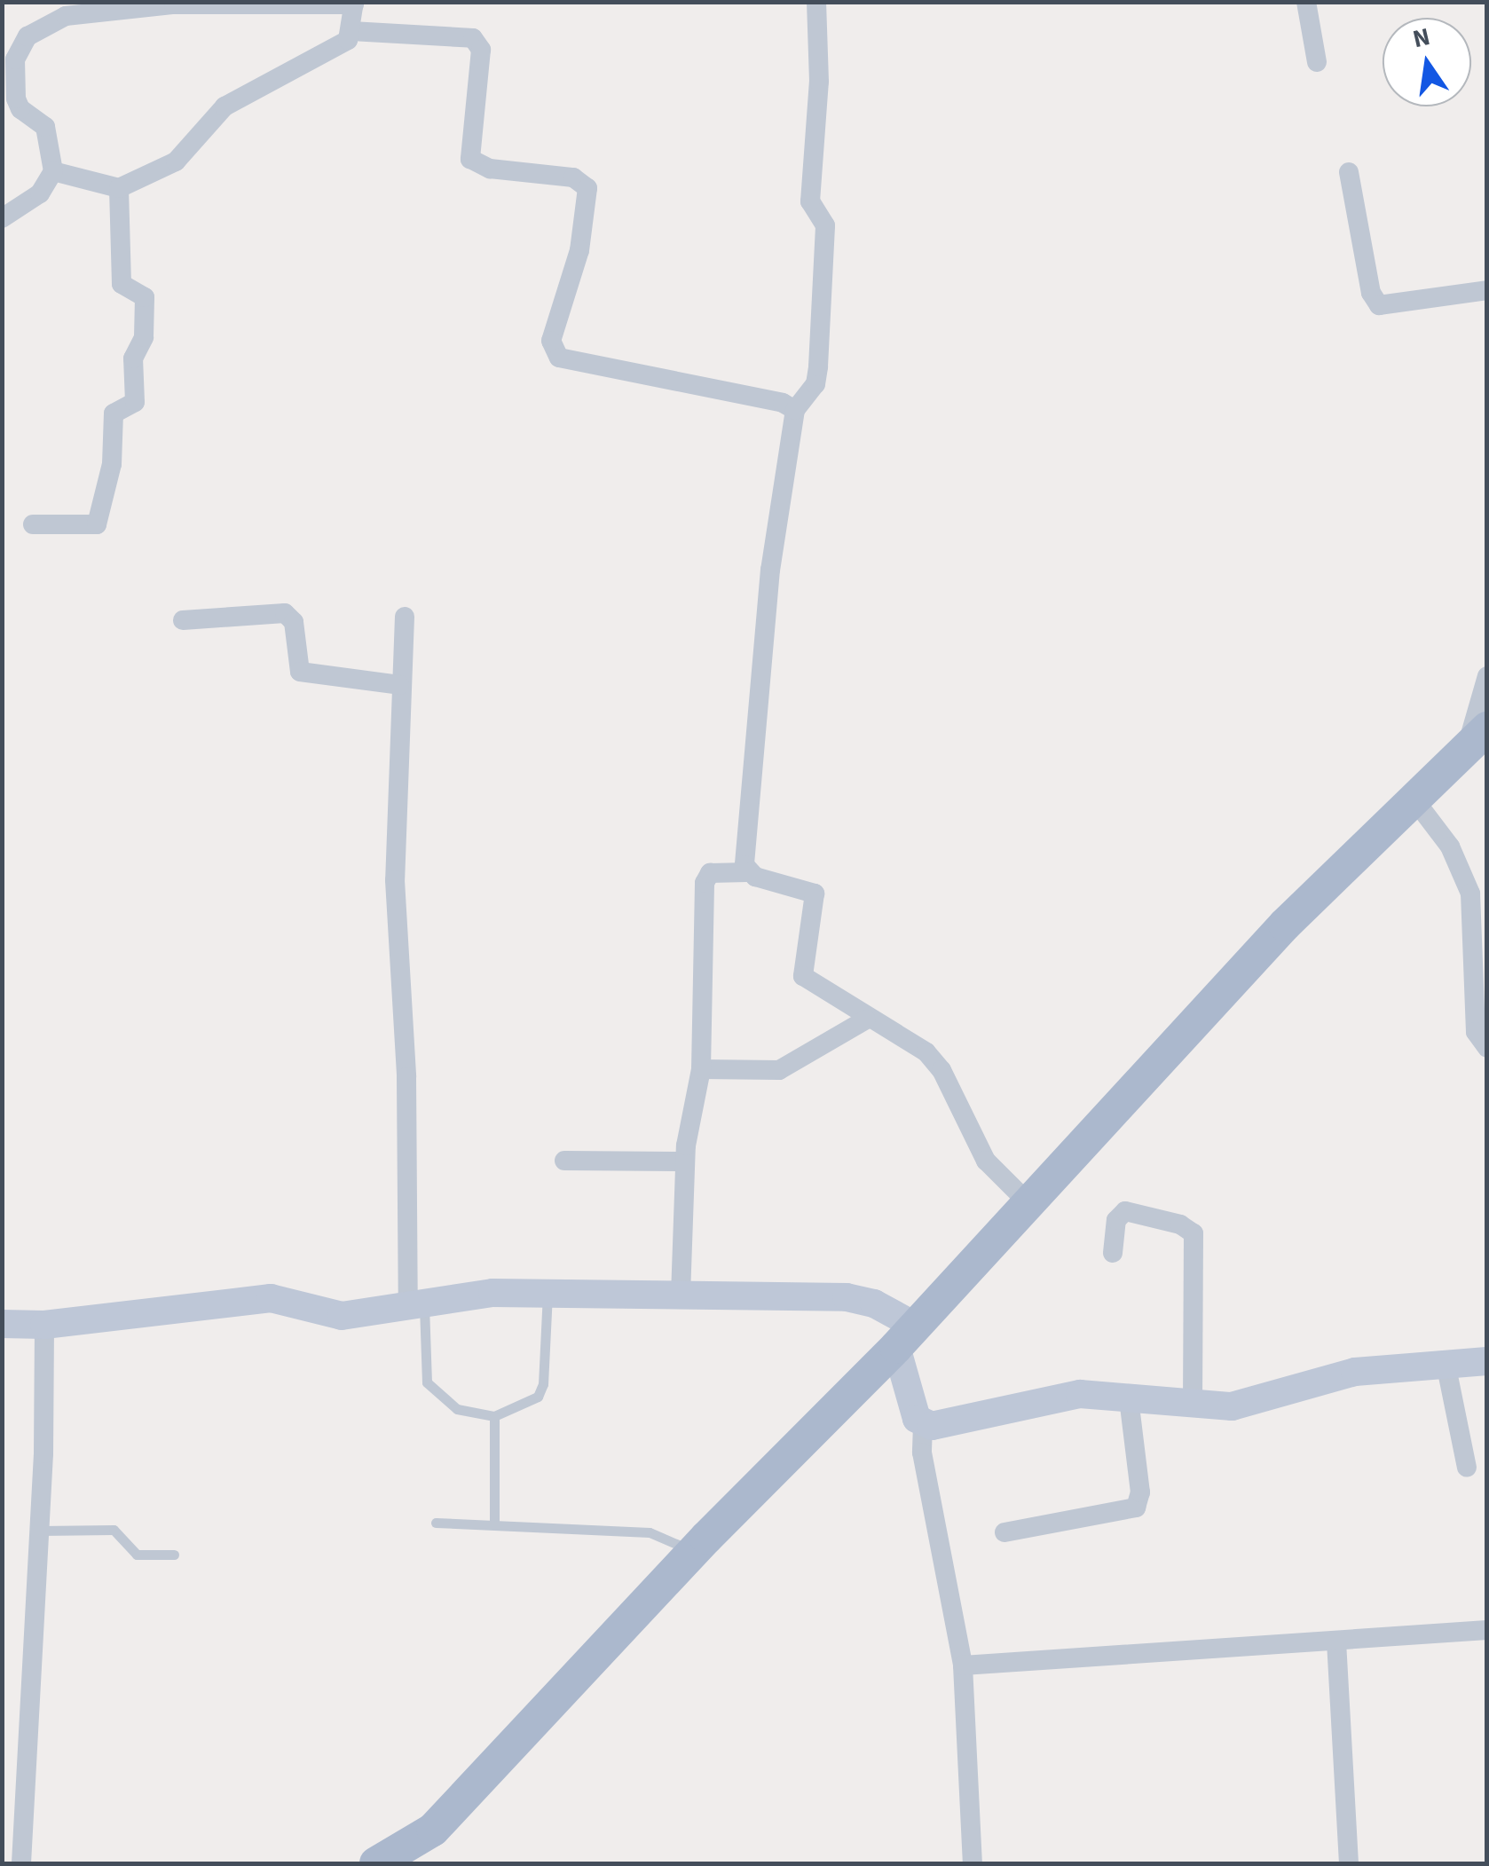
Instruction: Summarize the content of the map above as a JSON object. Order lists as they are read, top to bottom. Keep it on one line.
{"north":"top"}
